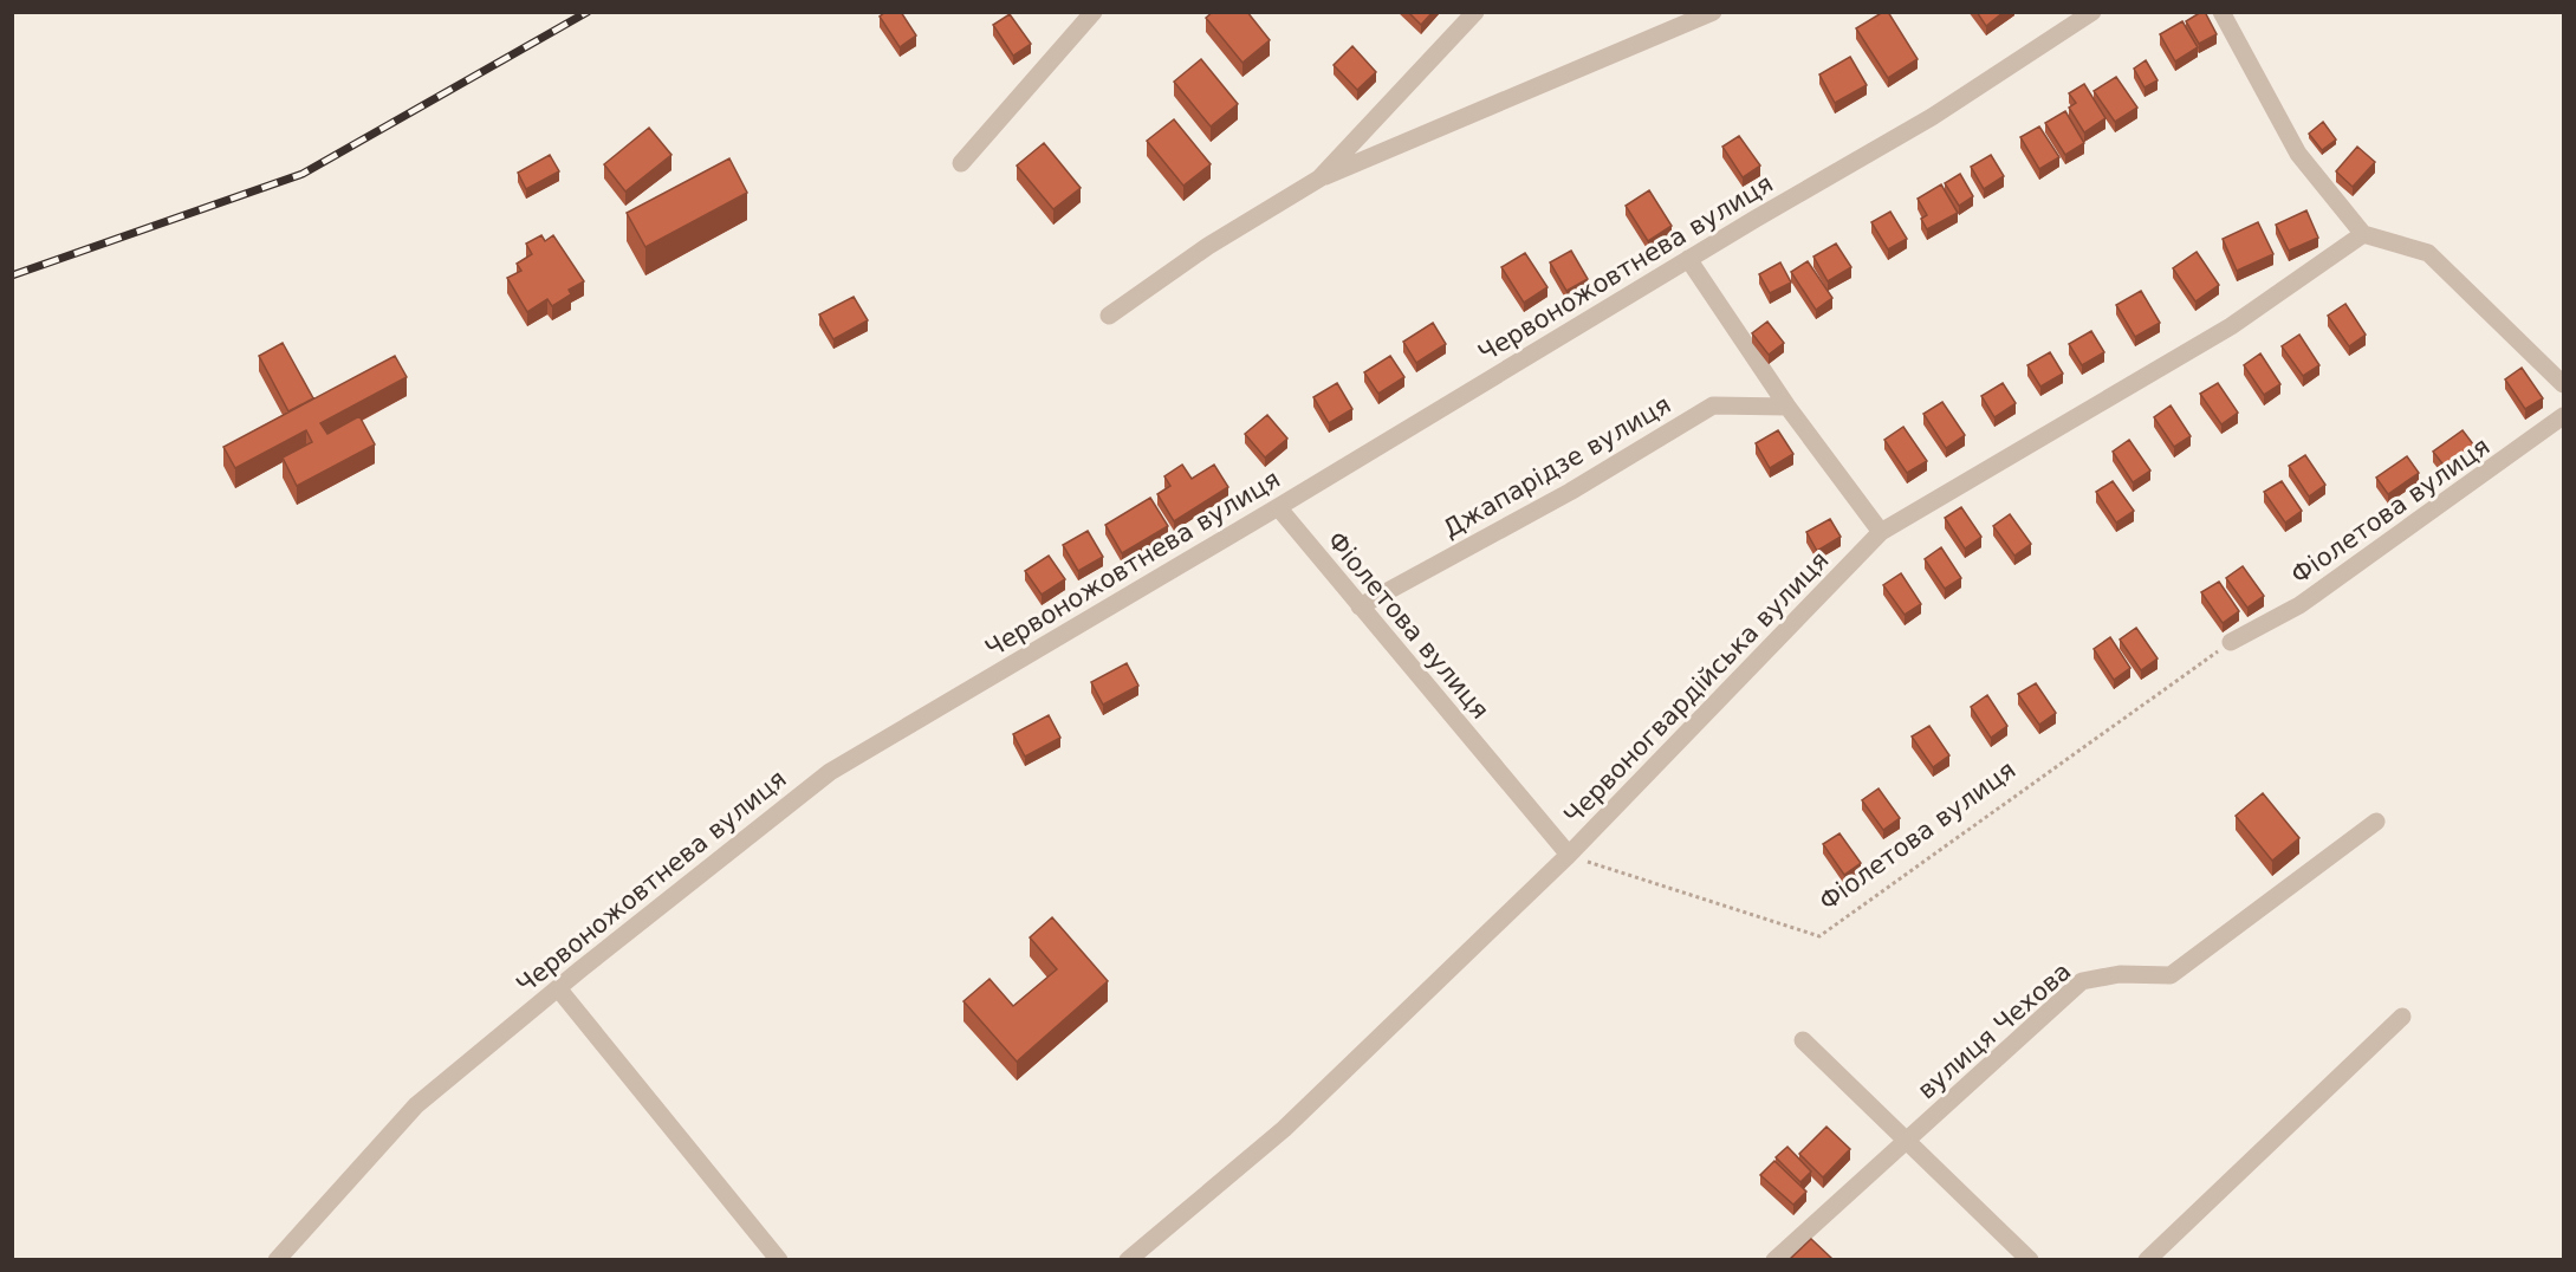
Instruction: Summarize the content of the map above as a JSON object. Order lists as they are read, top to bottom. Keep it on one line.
{"streets":{"street":["Червоножовтнева вулиця","Джапарідзе вулиця","Фіолетова вулиця","Червоногвардійська вулиця","вулиця Чехова"]},"crossings":[["Червоножовтнева вулиця","Фіолетова вулиця"],["Джапарідзе вулиця","Фіолетова вулиця"],["Фіолетова вулиця","Червоногвардійська вулиця"]]}
